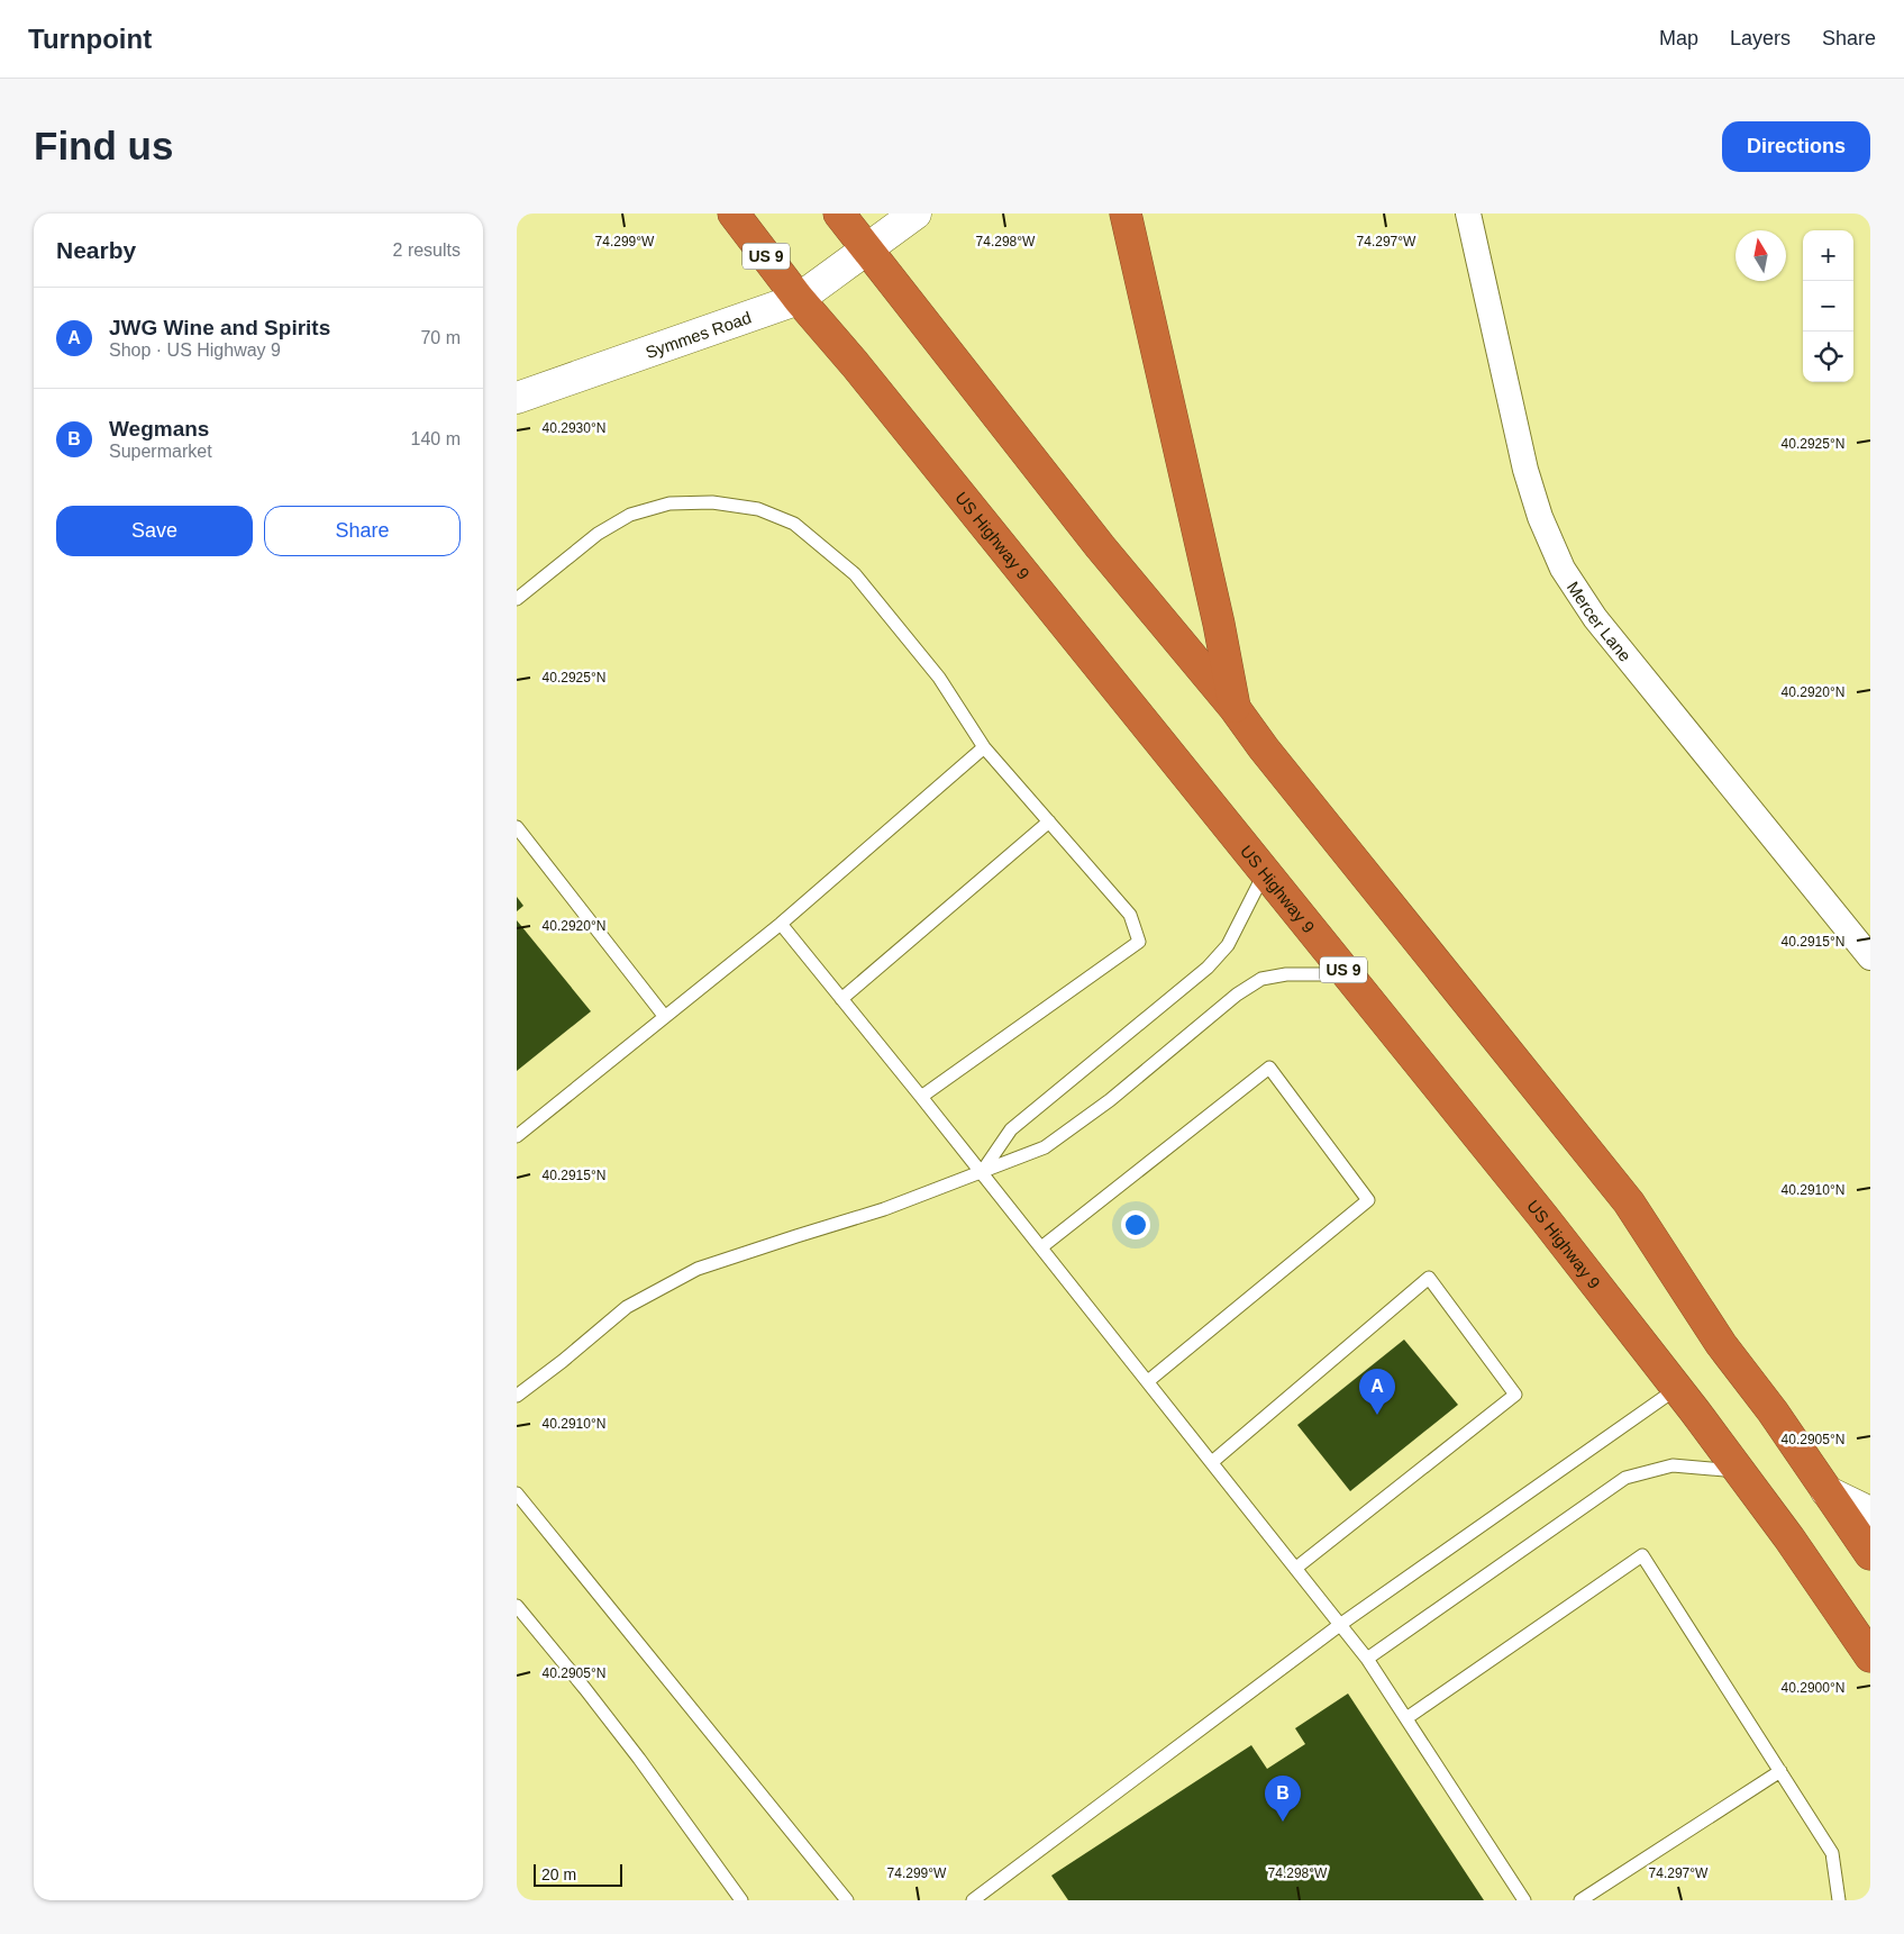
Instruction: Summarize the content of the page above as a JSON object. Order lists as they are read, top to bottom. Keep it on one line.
{"streets":{"highway":["US 9","US Highway 9"],"street":["Symmes Road","Mercer Lane"]},"crossings":[["Symmes Road","US Highway 9"]],"scale_bar":"20 m","north":"top","page":{"header":"Turnpoint","nav":["Map","Layers","Share"],"buttons":["Directions",["Save","Share"]],"title":"Find us","heading":["Nearby","2 results"],"map_buttons":["+","−"],"list":[{"mark":"A","name":"JWG Wine and Spirits","note":"Shop · US Highway 9","value":"70 m"},{"mark":"B","name":"Wegmans","note":"Supermarket","value":"140 m"}],"pins":["A","B"],"scale":"20 m"},"coordinates":["74.299°W","74.298°W","74.297°W","40.2930°N","40.2925°N","40.2920°N","40.2915°N","40.2910°N","40.2905°N","40.2900°N"]}
